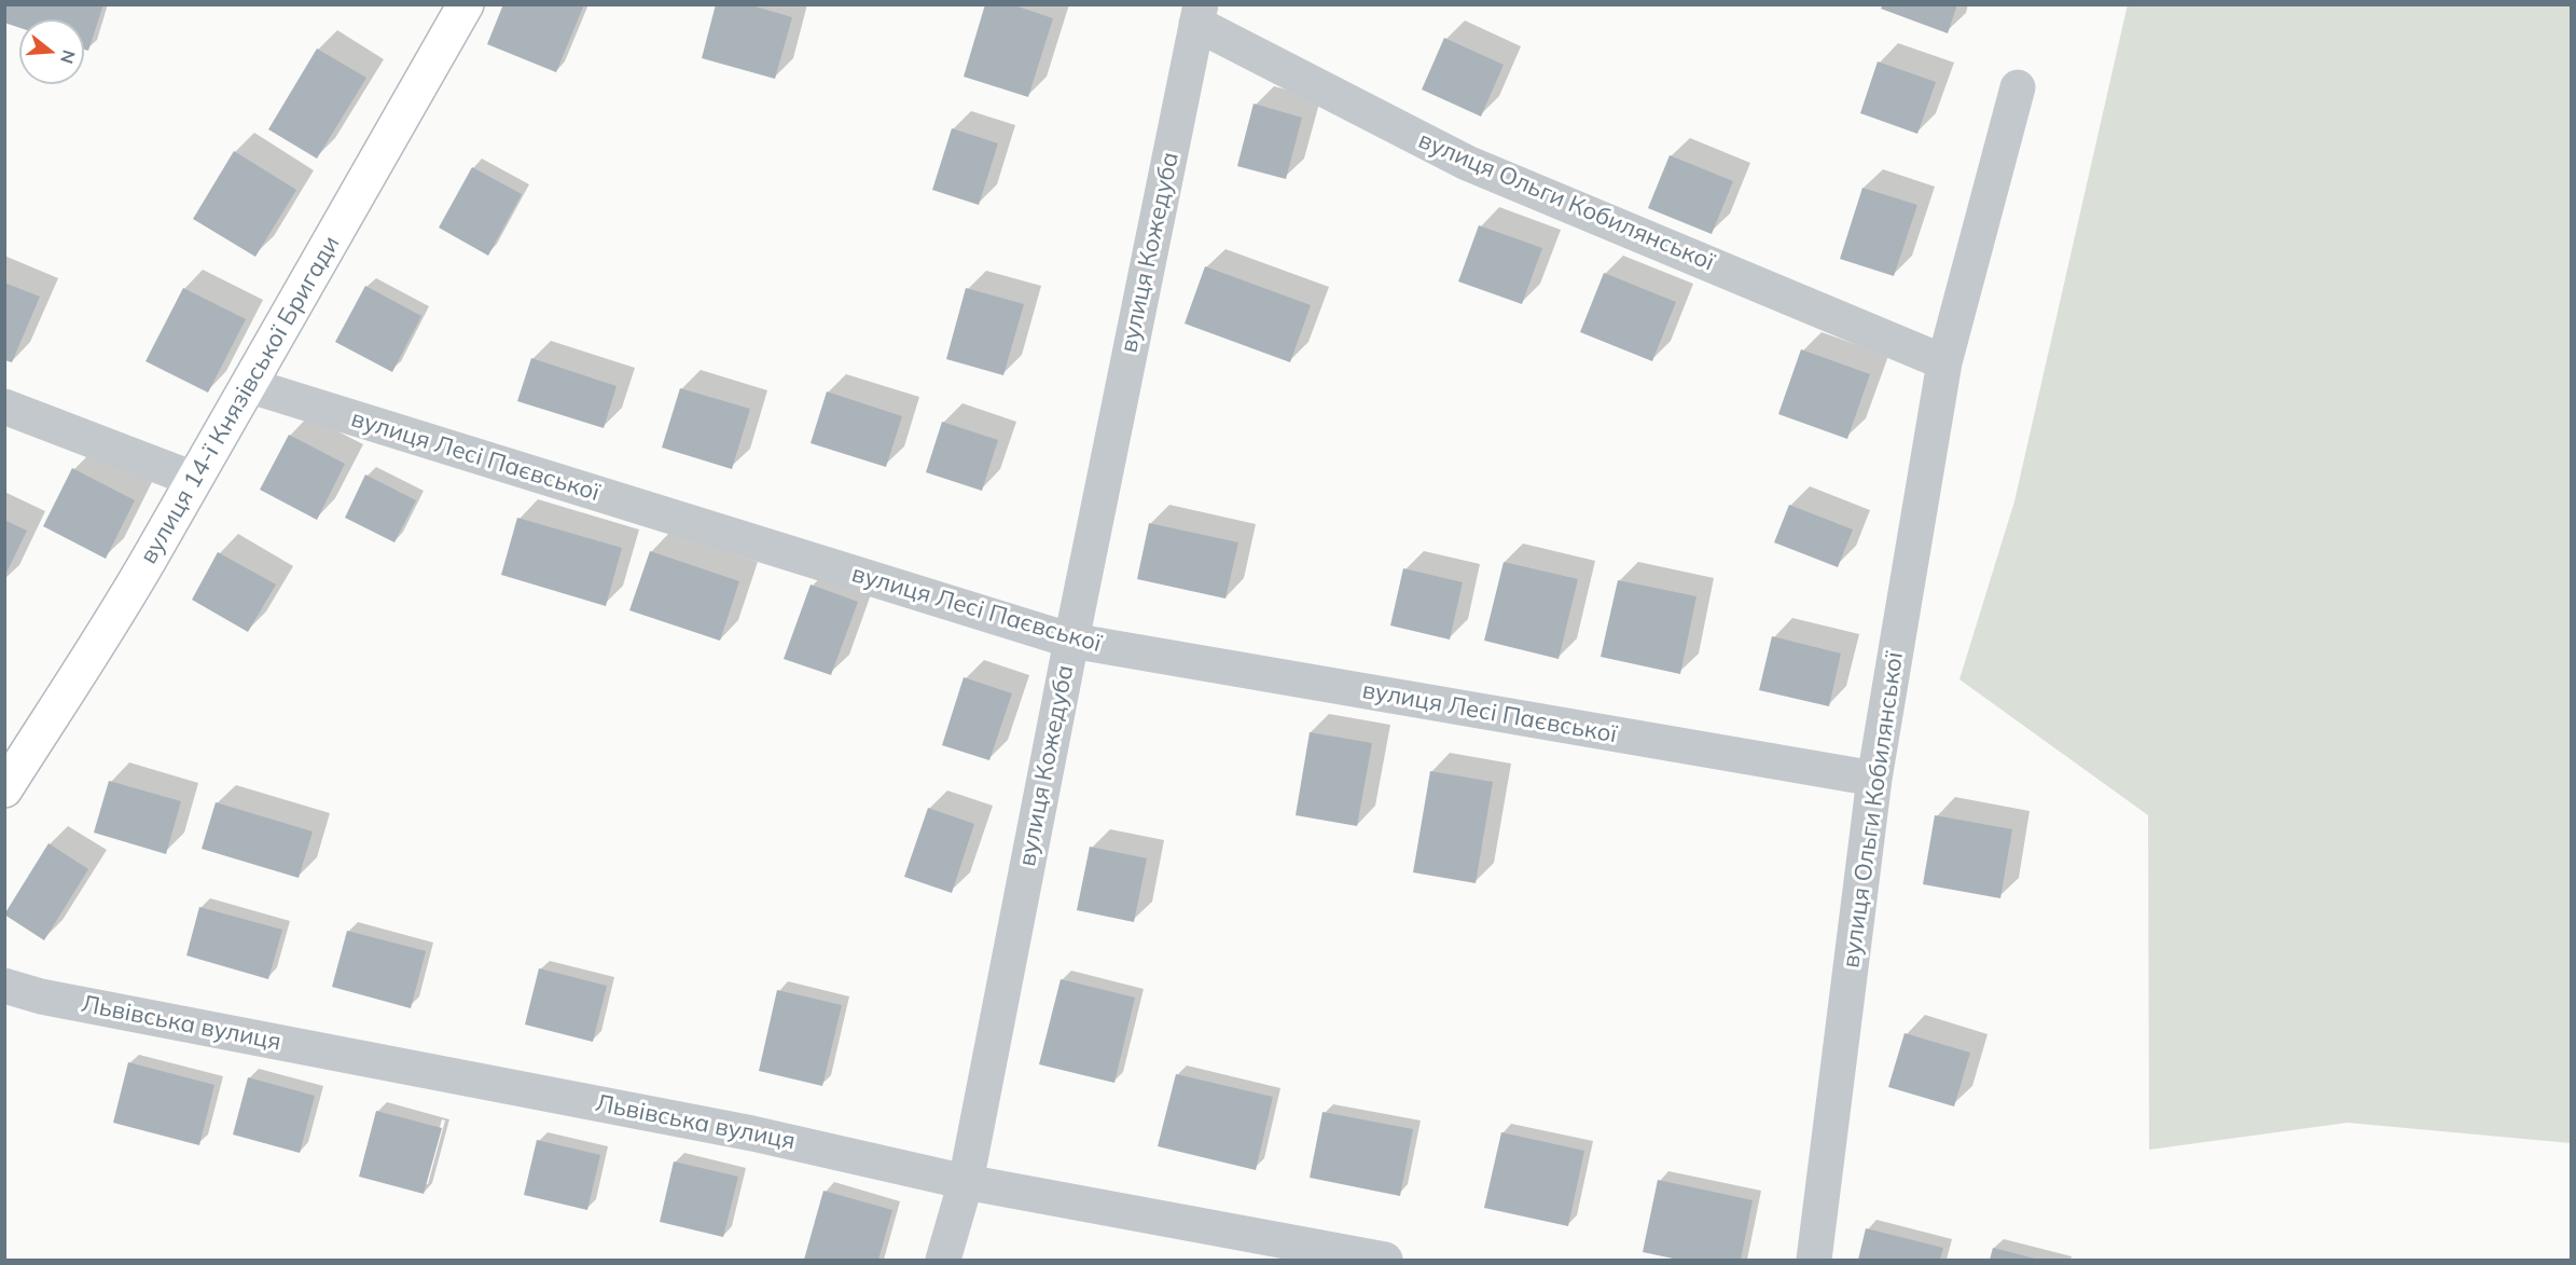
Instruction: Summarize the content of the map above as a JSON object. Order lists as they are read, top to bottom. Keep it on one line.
{"streets":{"street":["вулиця Ольги Кобилянської","вулиця Кожедуба","вулиця 14-ї Князівської Бригади","вулиця Лесі Паєвської","Львівська вулиця"]},"crossings":[["вулиця Ольги Кобилянської","вулиця Кожедуба"],["вулиця Ольги Кобилянської","вулиця Лесі Паєвської"],["вулиця Кожедуба","вулиця Лесі Паєвської"],["вулиця Кожедуба","Львівська вулиця"],["вулиця 14-ї Князівської Бригади","вулиця Лесі Паєвської"]],"north":"right"}
